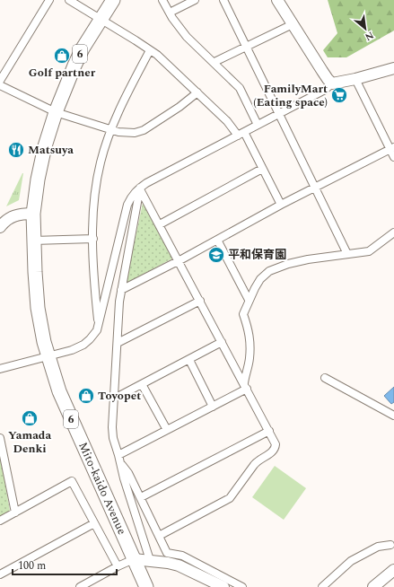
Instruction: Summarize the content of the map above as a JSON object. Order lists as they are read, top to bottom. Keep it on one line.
{"streets":{"highway":["6","Mito-kaido Avenue"]},"places":{"shop":["Golf partner","Toyopet","Yamada Denki"],"supermarket":["FamilyMart (Eating space)"],"restaurant":["Matsuya"],"school or university":["平和保育園"]},"scale_bar":"100 m","north":"bottom right"}
